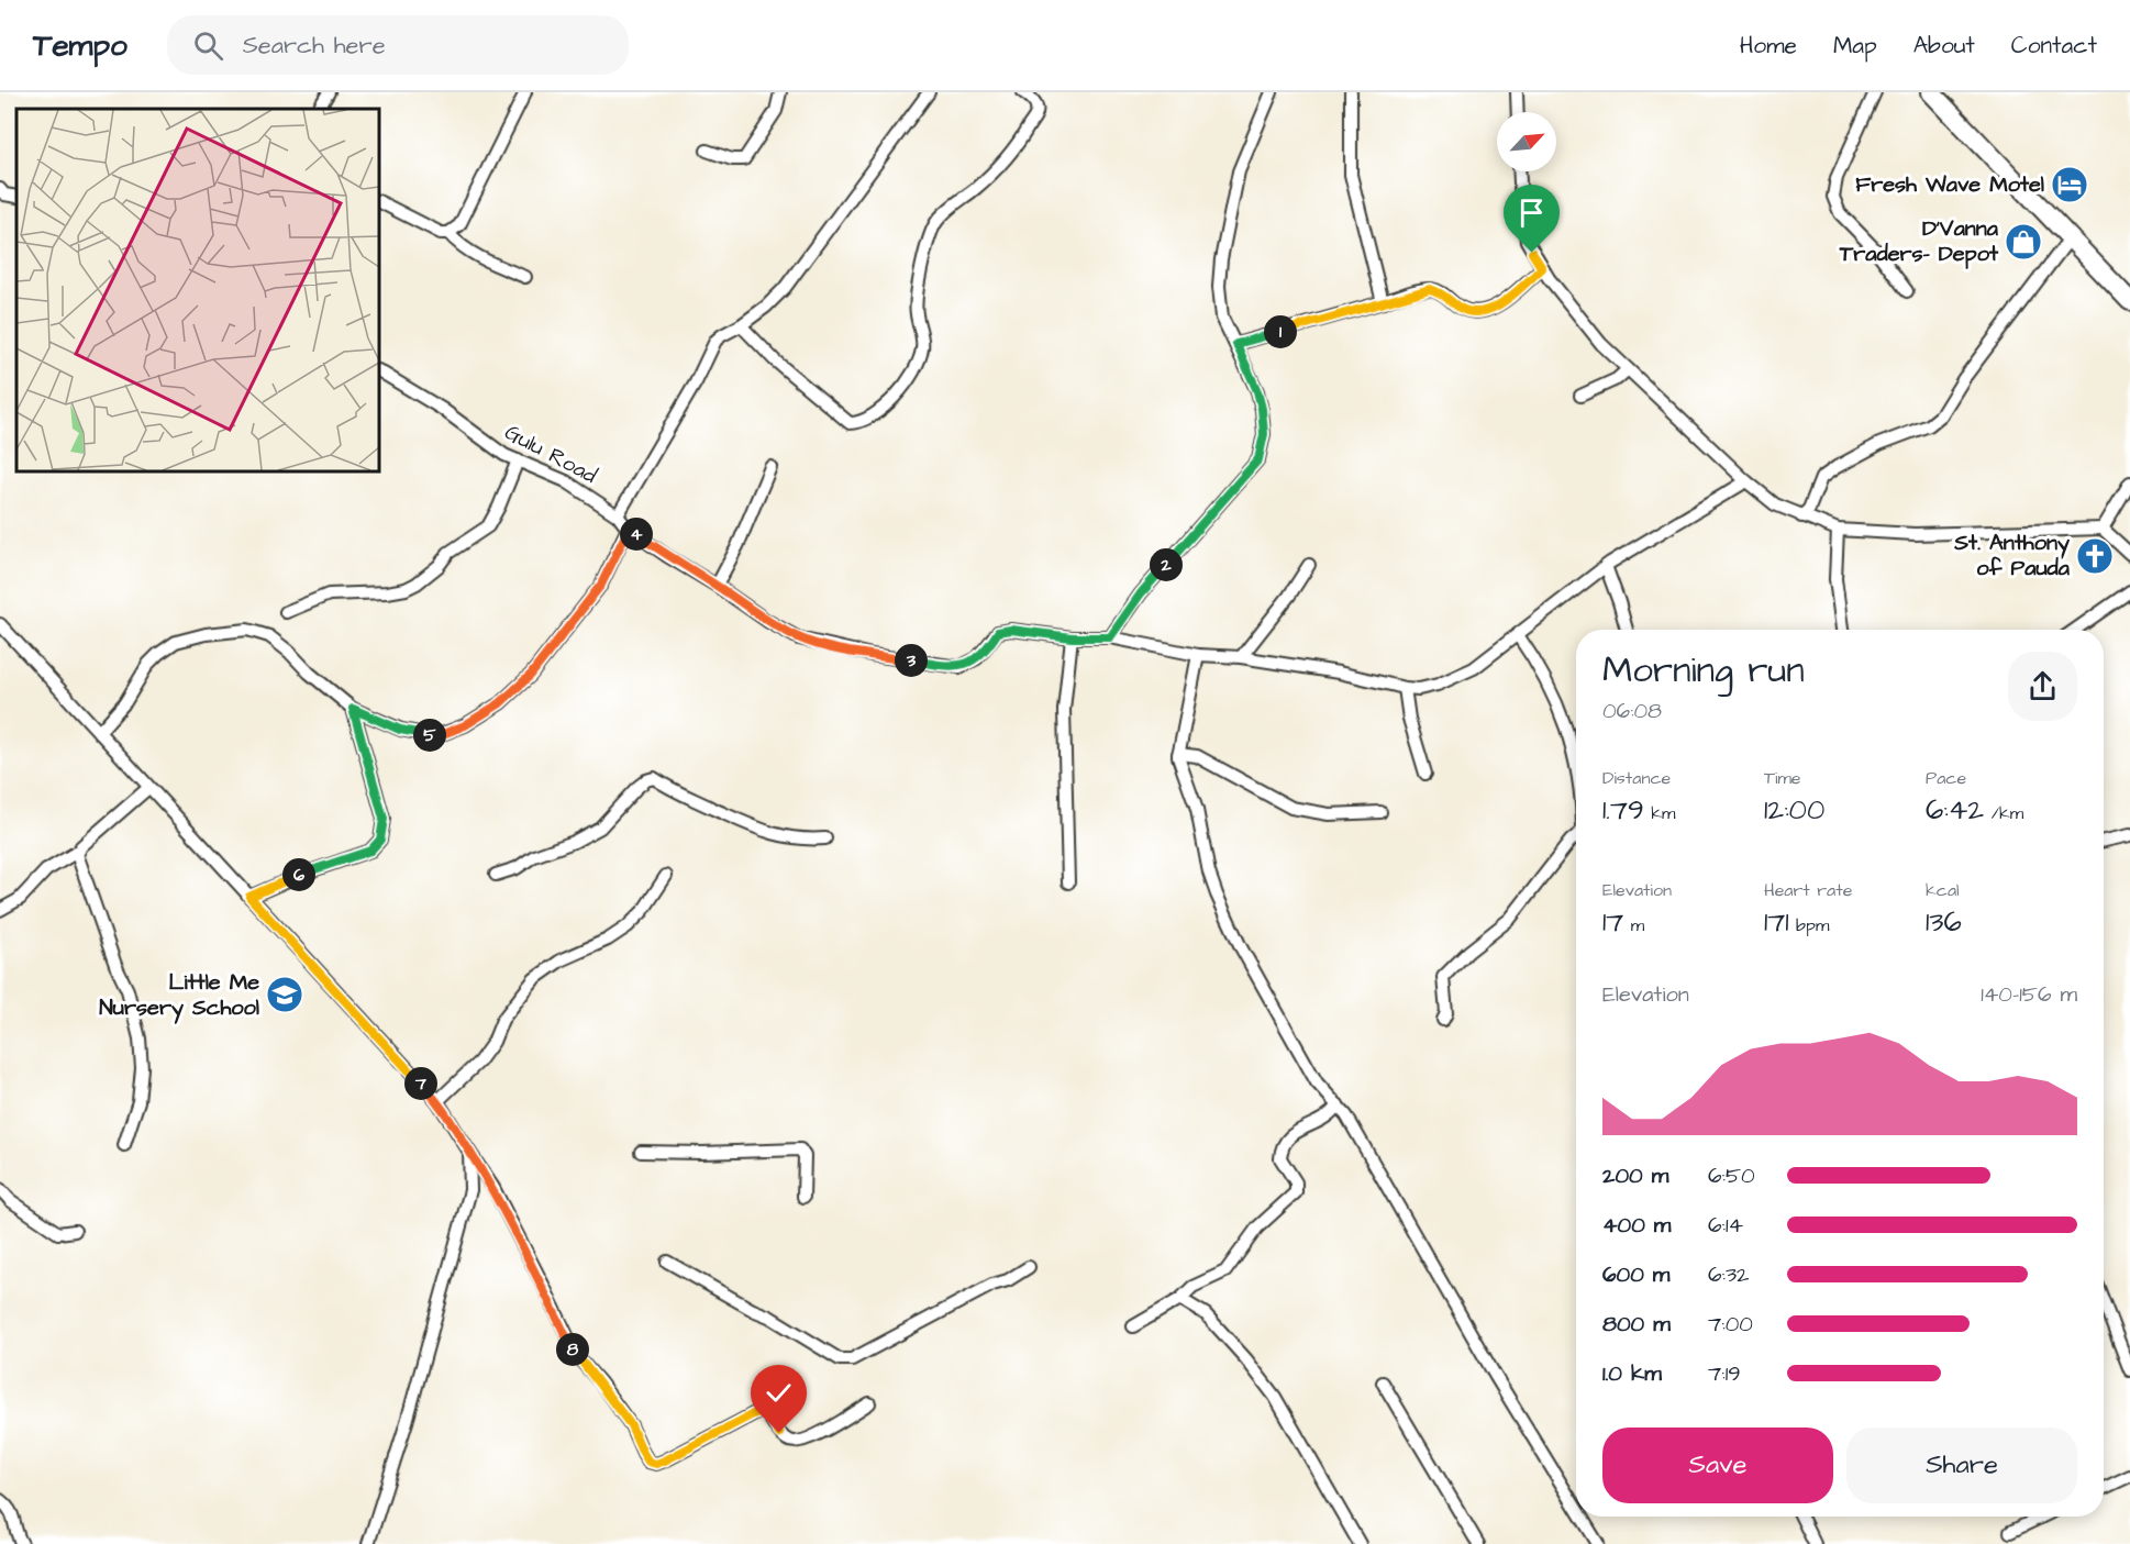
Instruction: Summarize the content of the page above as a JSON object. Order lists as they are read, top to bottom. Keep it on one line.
{"streets":{"street":["Gulu Road"]},"places":{"hotel":["Fresh Wave Motel"],"shop":["D'Vanna Traders- Depot"],"church":["St. Anthony of Pauda"],"school or university":["Little Me Nursery School"]},"north":"top right","page":{"header":"Tempo","search":"Search here","nav":["Home","Map","About","Contact"],"pins":["1","4","2","3","5","6","7","8"],"heading":["Morning run","06:08"],"stats":[["Distance","1.79 km"],["Time","12:00"],["Pace","6:42 /km"],["Elevation","17 m"],["Heart rate","171 bpm"],["kcal","136"]],"chart":["Elevation","140–156 m"],"list":[{"name":"200 m","note":"6:50"},{"name":"400 m","note":"6:14"},{"name":"600 m","note":"6:32"},{"name":"800 m","note":"7:00"},{"name":"1.0 km","note":"7:19"}],"buttons":["Save","Share"]}}
